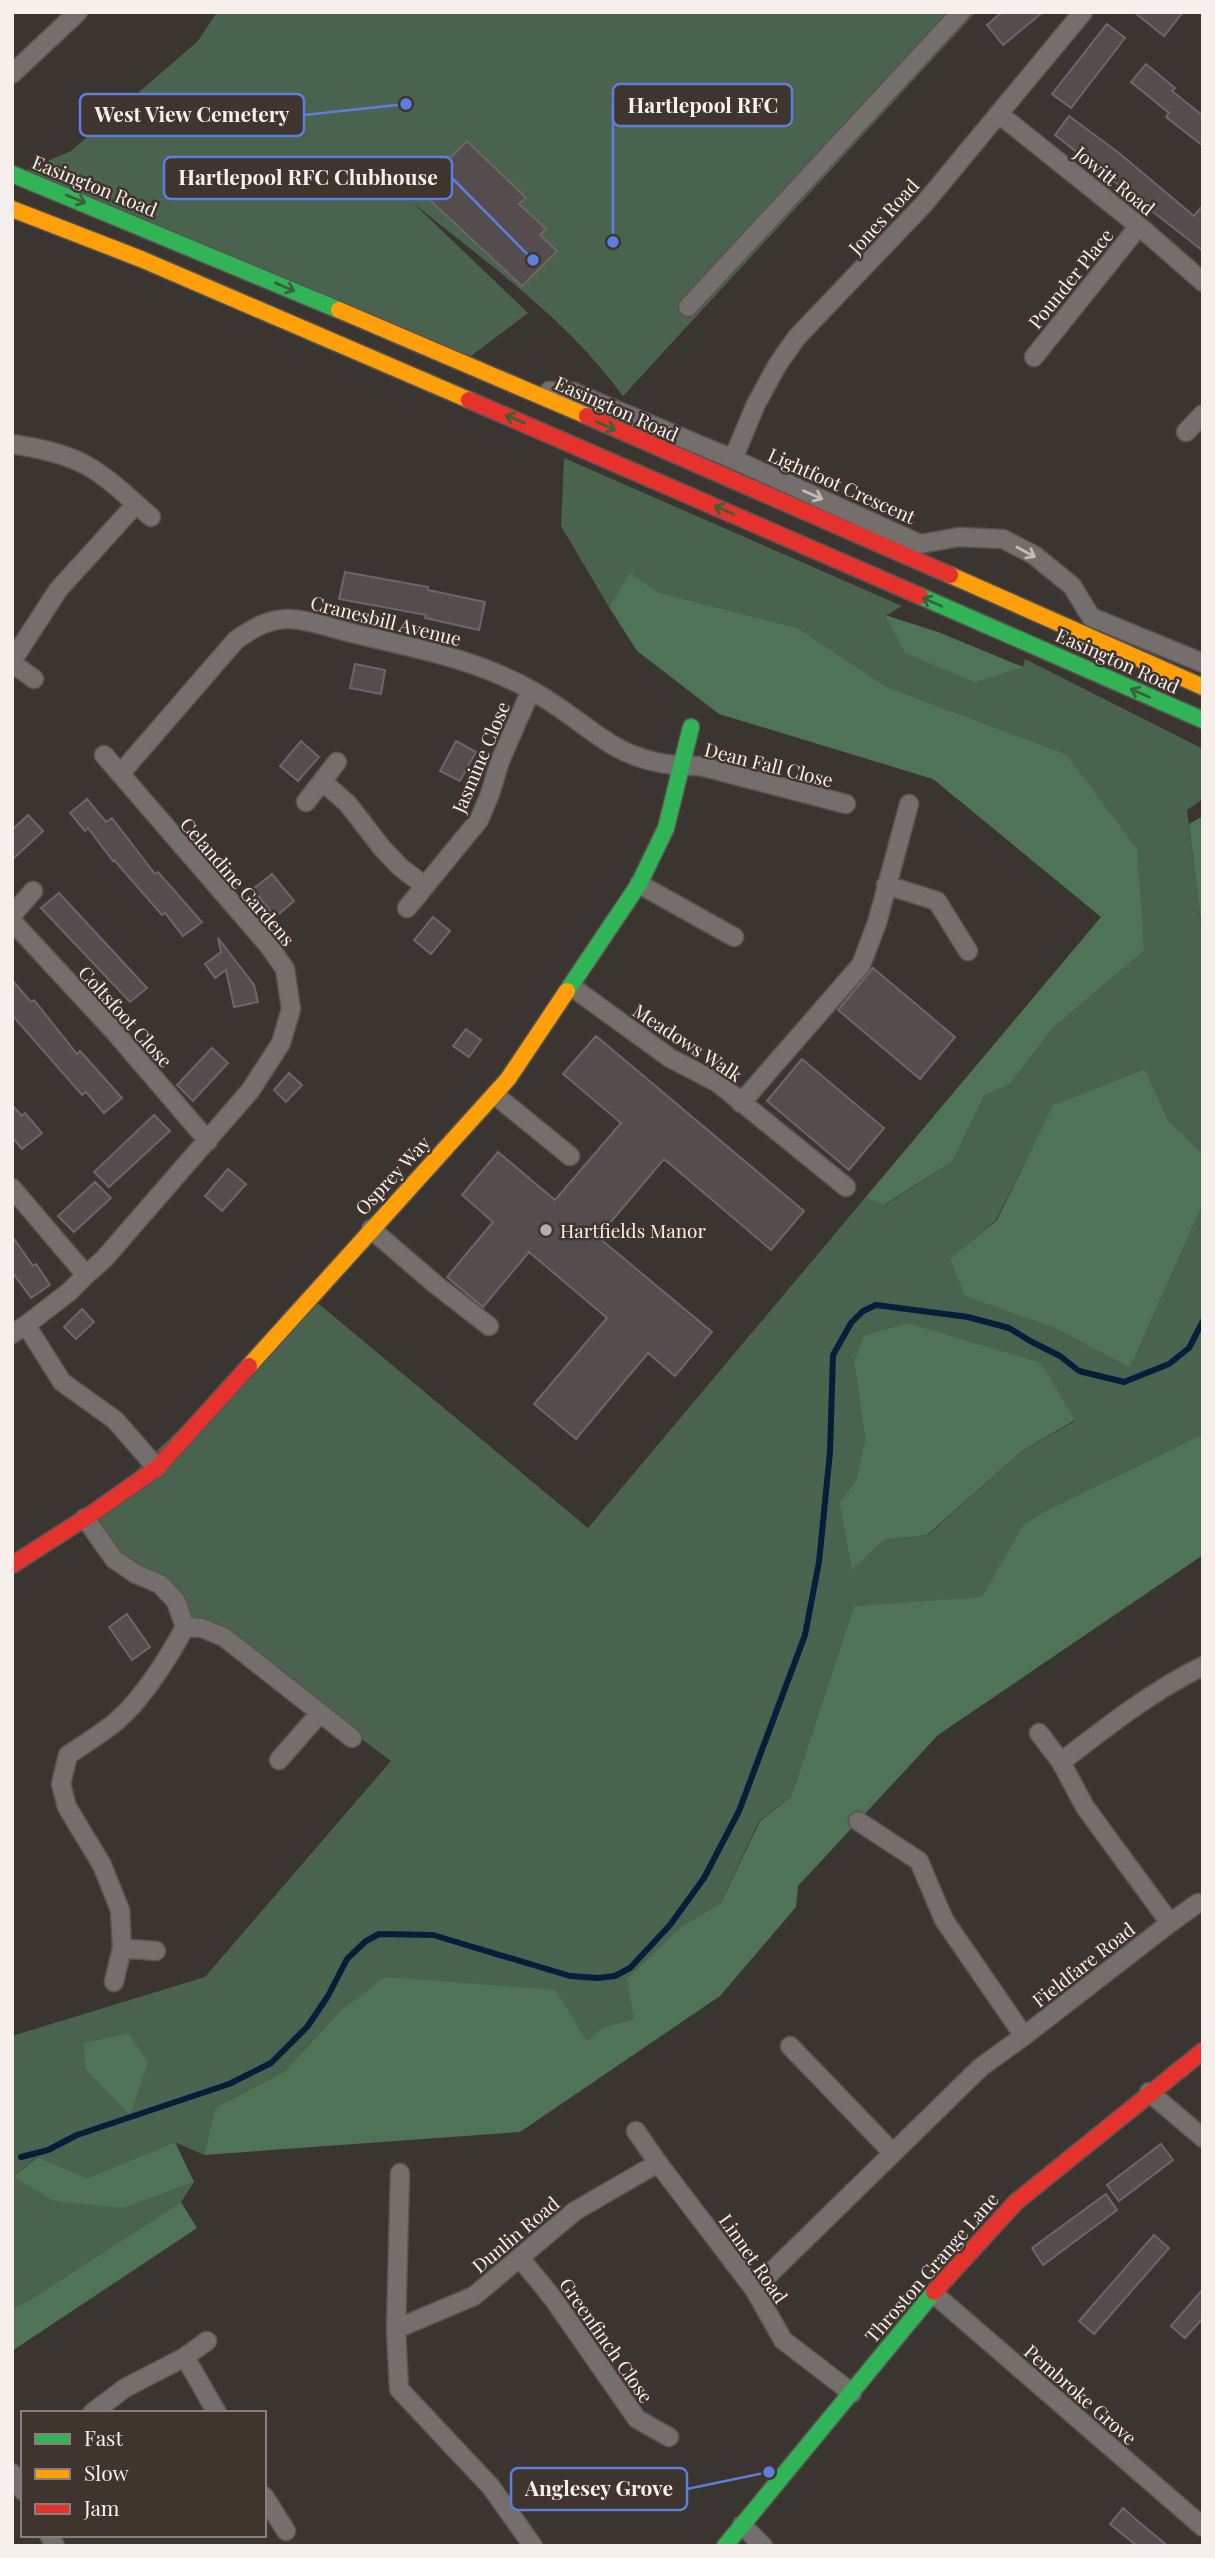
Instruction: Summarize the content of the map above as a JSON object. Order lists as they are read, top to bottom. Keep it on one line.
{"streets":{"main road":["Easington Road","Osprey Way","Throston Grange Lane"],"street":["Jowitt Road","Jones Road","Pounder Place","Lightfoot Crescent","Cranesbill Avenue","Jasmine Close","Dean Fall Close","Celandine Gardens","Coltsfoot Close","Meadows Walk","Fieldfare Road","Dunlin Road","Linnet Road","Greenfinch Close","Pembroke Grove"]},"crossings":[["Jowitt Road","Jones Road"],["Jowitt Road","Pounder Place"],["Easington Road","Lightfoot Crescent"],["Jones Road","Lightfoot Crescent"],["Cranesbill Avenue","Jasmine Close"],["Cranesbill Avenue","Dean Fall Close"],["Cranesbill Avenue","Celandine Gardens"],["Cranesbill Avenue","Osprey Way"],["Dean Fall Close","Osprey Way"],["Celandine Gardens","Coltsfoot Close"],["Meadows Walk","Osprey Way"],["Fieldfare Road","Linnet Road"],["Dunlin Road","Linnet Road"],["Dunlin Road","Greenfinch Close"],["Linnet Road","Throston Grange Lane"],["Throston Grange Lane","Pembroke Grove"]],"one_way":["Lightfoot Crescent"],"places":["West View Cemetery","Hartlepool RFC","Hartlepool RFC Clubhouse","Hartfields Manor","Anglesey Grove"],"legend":["Fast","Slow","Jam"]}
